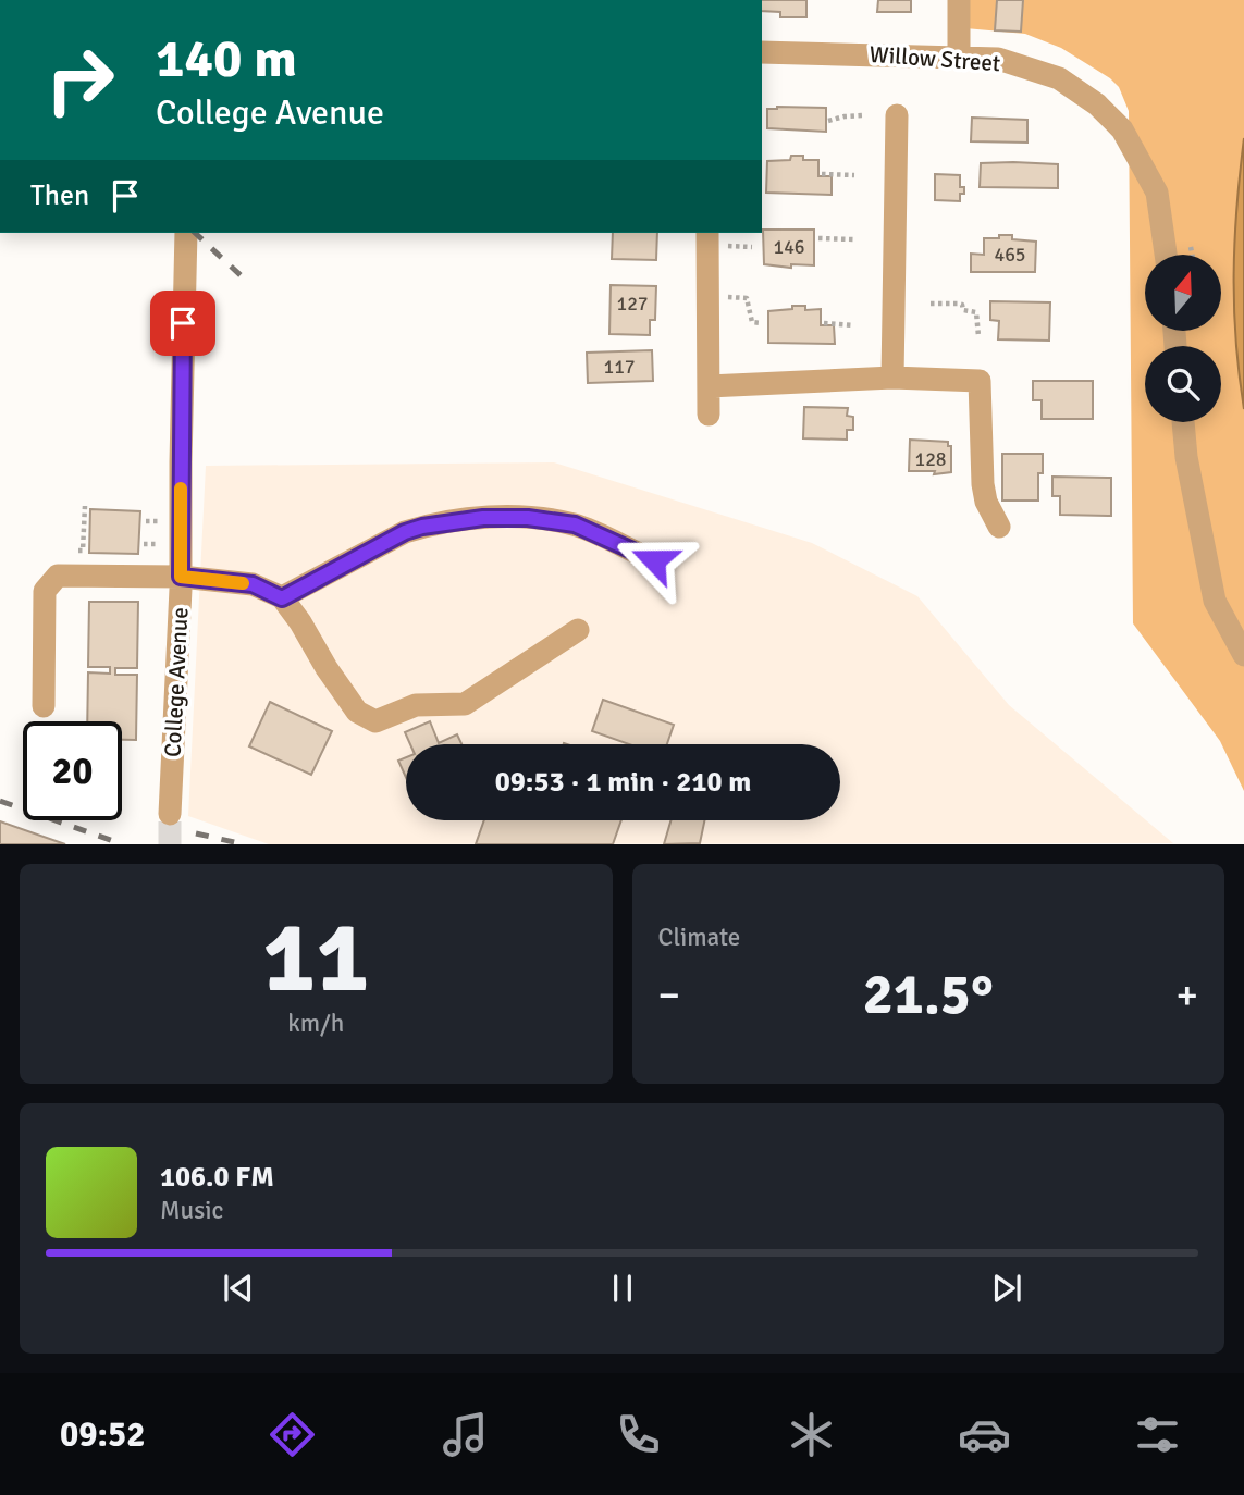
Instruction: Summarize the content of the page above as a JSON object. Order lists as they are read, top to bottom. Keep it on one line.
{"streets":{"street":["Willow Street","College Avenue"]},"house_numbers":["146","465","127","117","128"],"north":"top","page":{"turn":["140 m","College Avenue"],"then":"Then","limit":"20","trip":"09:53 · 1 min · 210 m","tile":[["11","km/h"],"Climate"],"heat":["−","21.5°","+"],"song":["106.0 FM","Music"],"tabs":"09:52"}}
